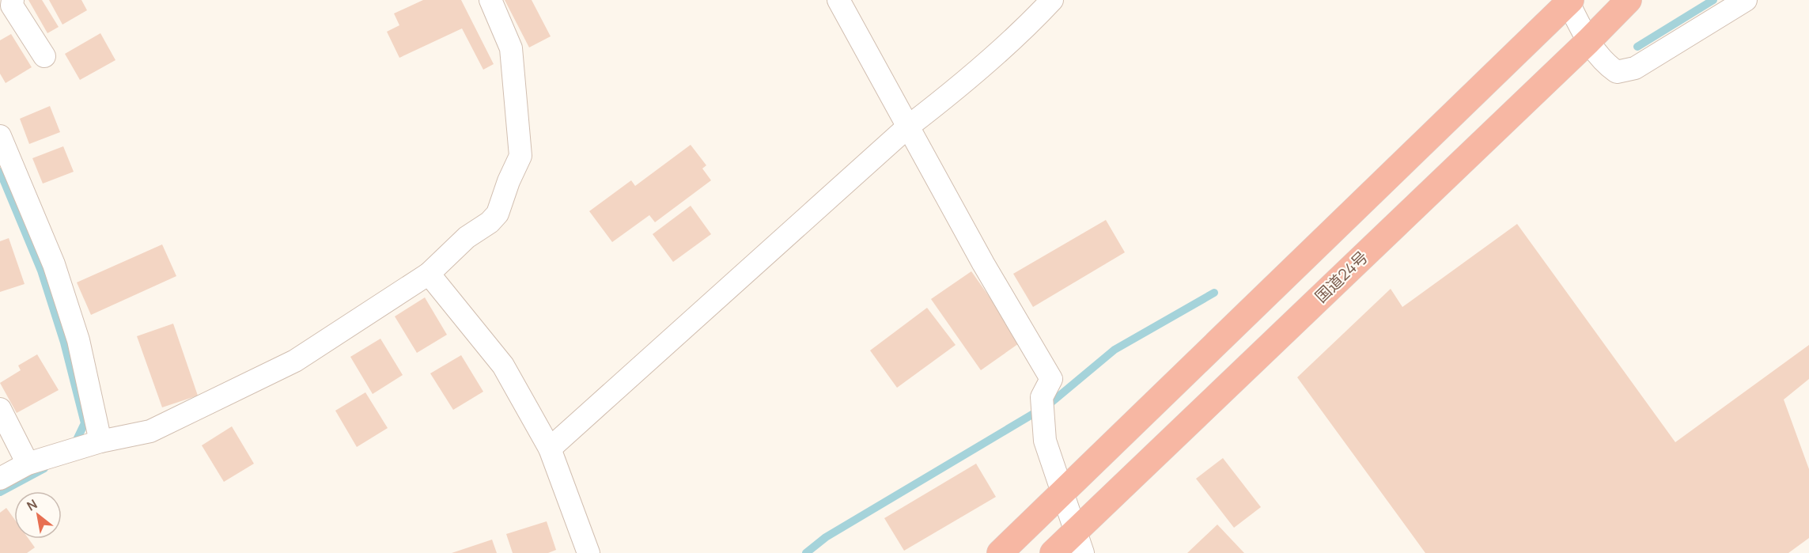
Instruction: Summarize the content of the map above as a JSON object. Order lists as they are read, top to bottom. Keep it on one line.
{"streets":{"highway":["国道24号"]},"north":"top left"}
